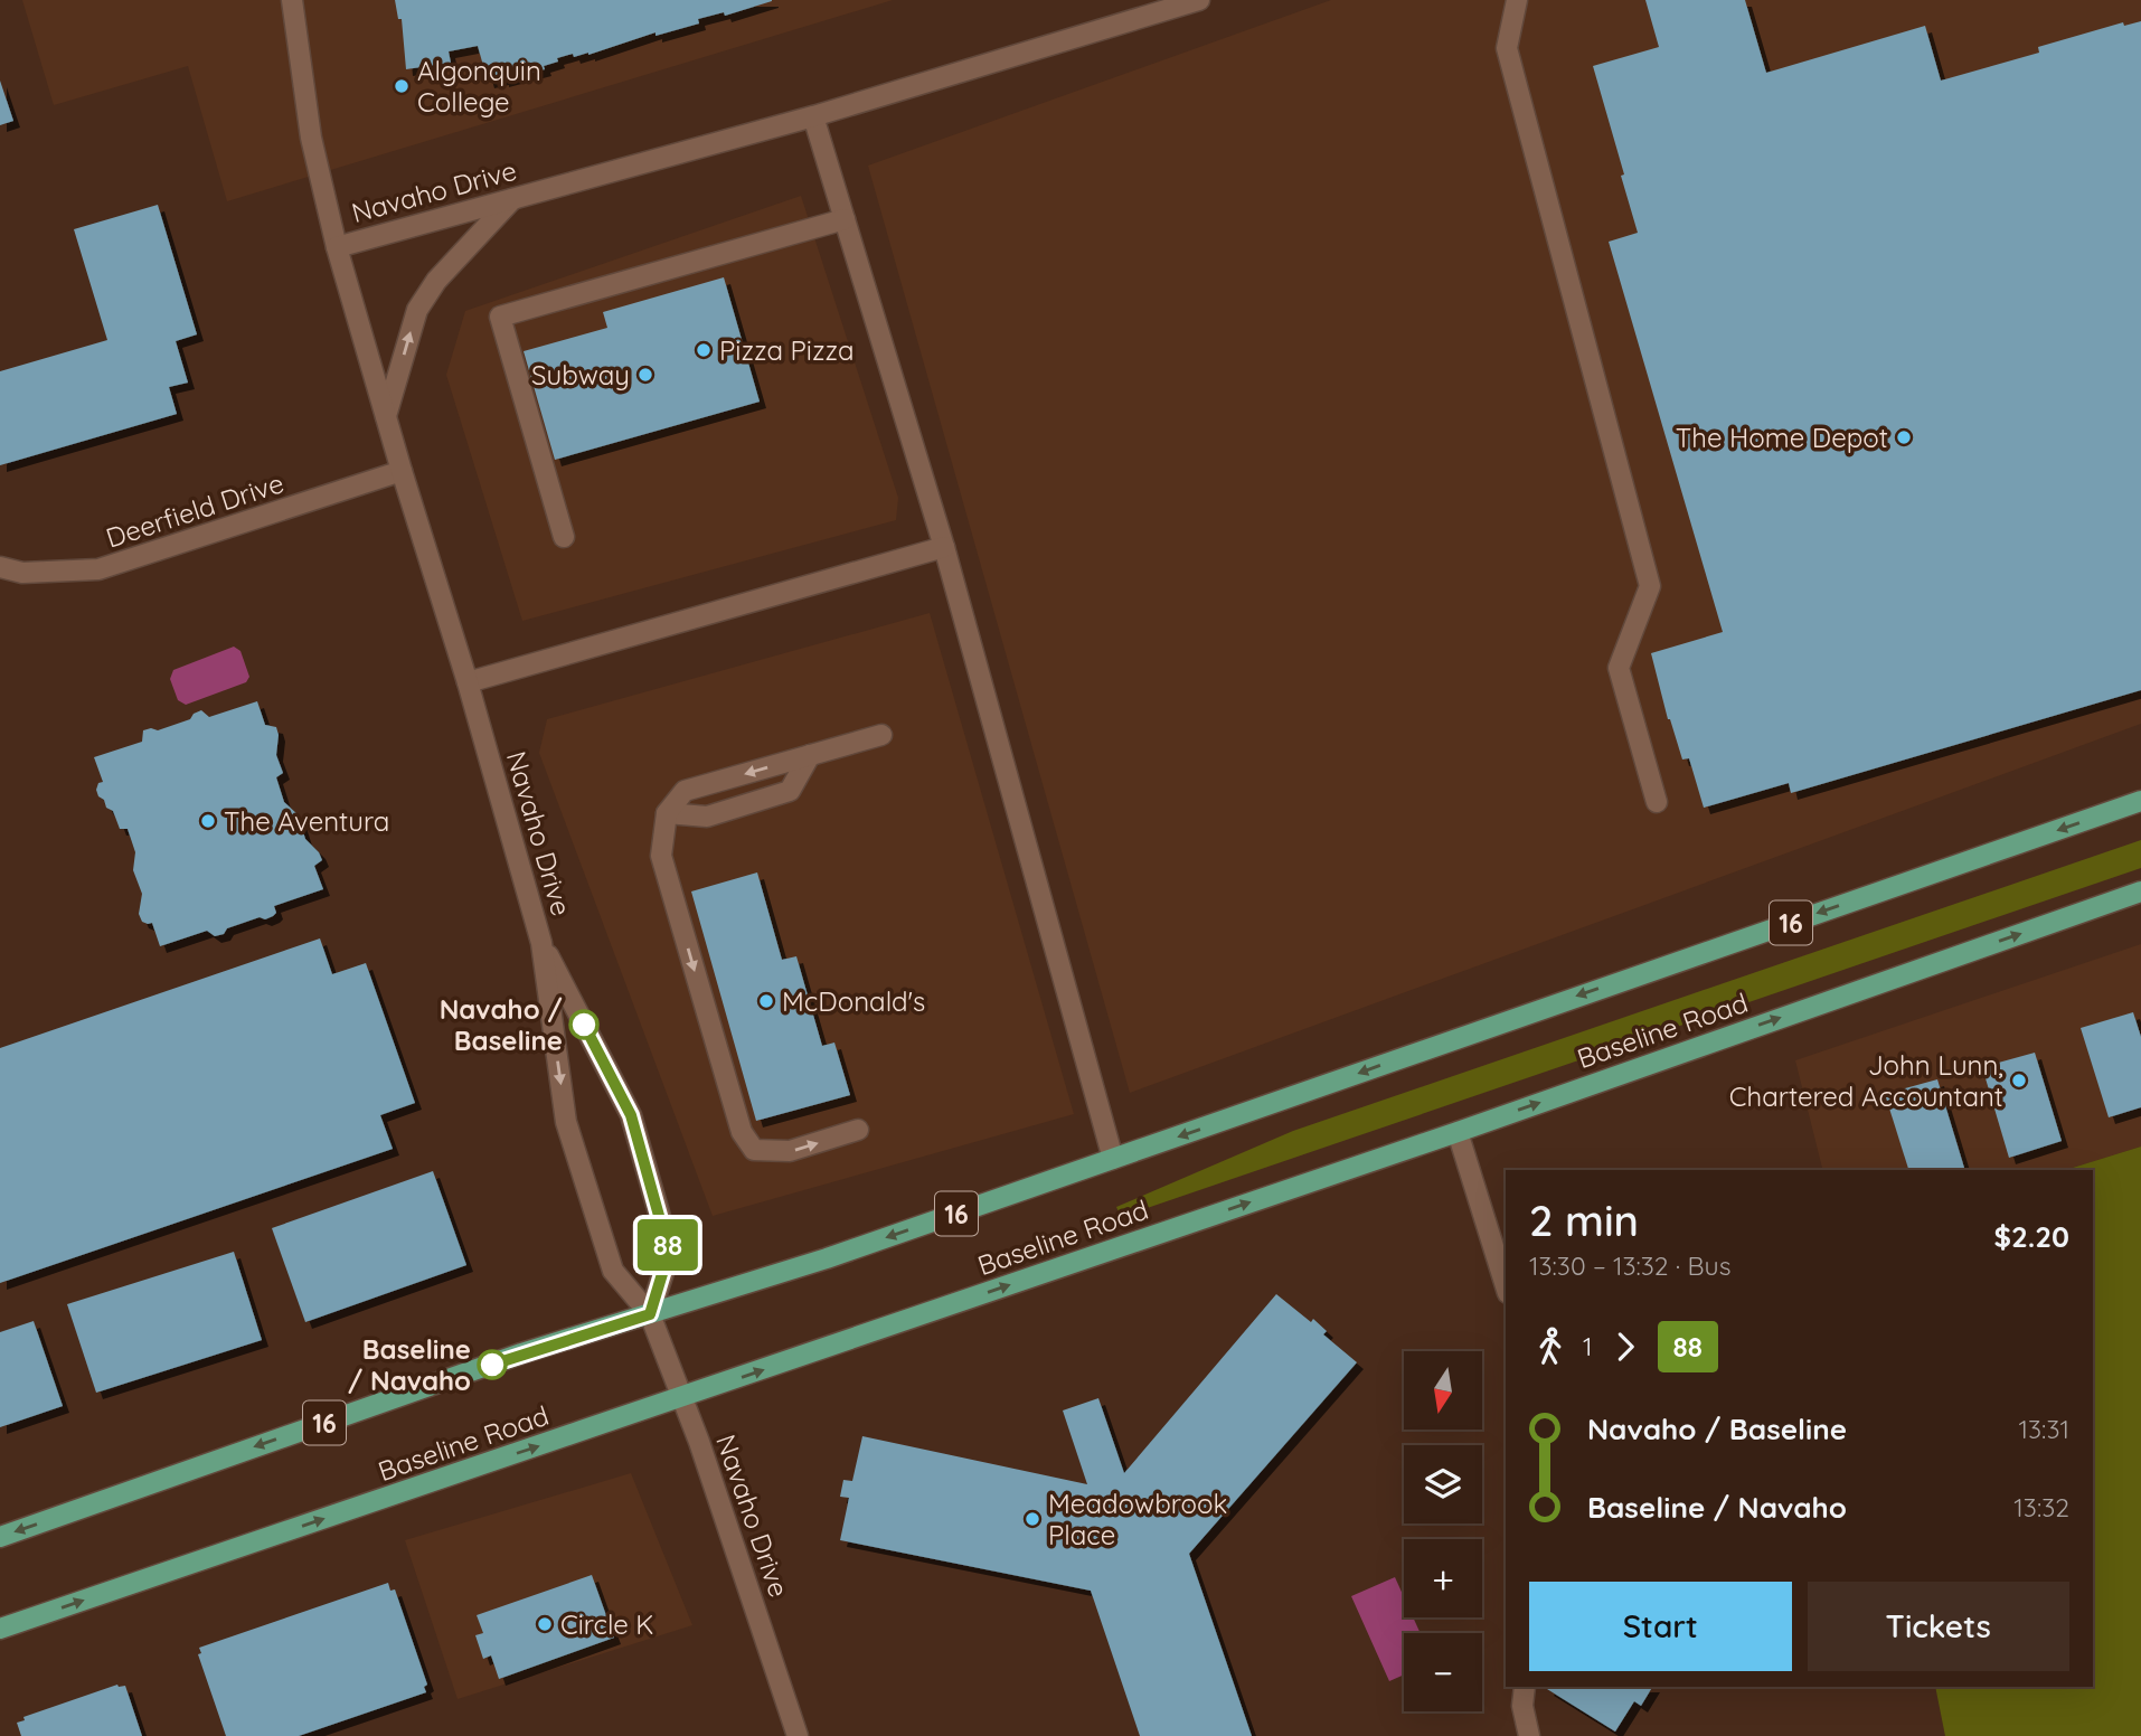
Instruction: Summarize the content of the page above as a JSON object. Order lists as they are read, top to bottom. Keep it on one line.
{"streets":{"main road":["16","Baseline Road"],"street":["Navaho Drive","Deerfield Drive"]},"crossings":[["Navaho Drive","Deerfield Drive"],["Navaho Drive","16"],["Navaho Drive","Baseline Road"]],"places":["Algonquin College","Pizza Pizza","Subway","The Home Depot","The Aventura","McDonald's","Navaho / Baseline","John Lunn, Chartered Accountant","Baseline / Navaho","Meadowbrook Place","Circle K"],"lines":["bus line 88"],"north":"bottom","page":{"on_map":"88","heading":["2 min","13:30 – 13:32 · Bus","$2.20"],"legs":["1","88"],"map_buttons":["+","−"],"list":[{"name":"Navaho / Baseline","value":"13:31"},{"name":"Baseline / Navaho","value":"13:32"}],"buttons":["Start","Tickets"]}}
